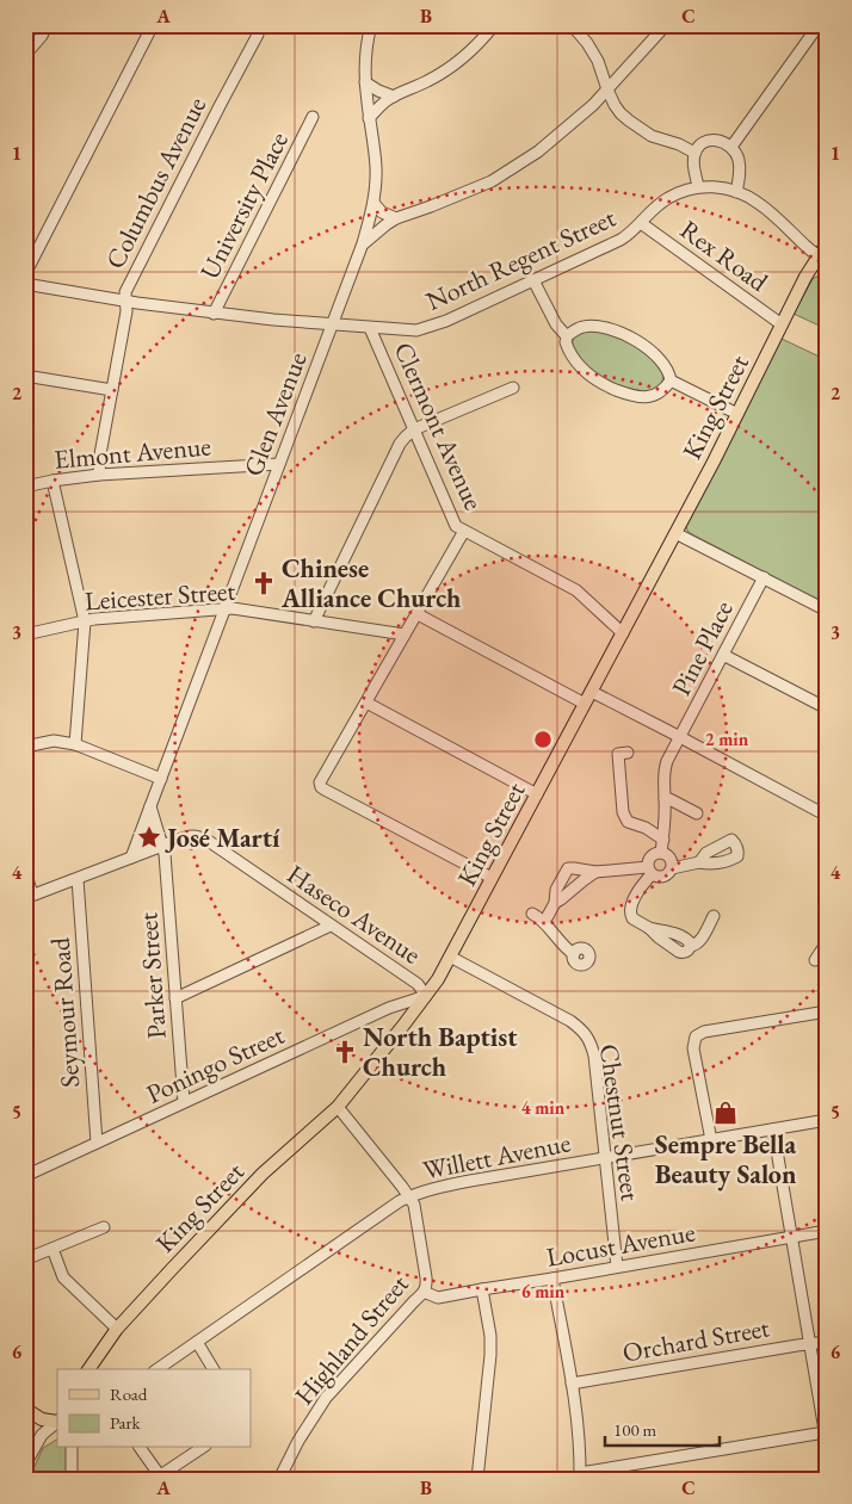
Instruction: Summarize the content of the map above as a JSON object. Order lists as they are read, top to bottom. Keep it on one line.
{"streets":{"main road":["King Street"],"street":["Columbus Avenue","University Place","Rex Road","North Regent Street","Glen Avenue","Clermont Avenue","Elmont Avenue","Leicester Street","Pine Place","Haseco Avenue","Parker Street","Seymour Road","Poningo Street","Chestnut Street","Willett Avenue","Locust Avenue","Highland Street","Orchard Street"]},"crossings":[["Columbus Avenue","North Regent Street"],["Columbus Avenue","Elmont Avenue"],["University Place","North Regent Street"],["Rex Road","North Regent Street"],["Rex Road","King Street"],["North Regent Street","King Street"],["North Regent Street","Glen Avenue"],["North Regent Street","Clermont Avenue"],["King Street","Clermont Avenue"],["King Street","Haseco Avenue"],["King Street","Poningo Street"],["King Street","Chestnut Street"],["King Street","Highland Street"],["Glen Avenue","Elmont Avenue"],["Glen Avenue","Leicester Street"],["Glen Avenue","Haseco Avenue"],["Haseco Avenue","Parker Street"],["Haseco Avenue","Seymour Road"],["Haseco Avenue","Poningo Street"],["Parker Street","Poningo Street"],["Seymour Road","Poningo Street"],["Chestnut Street","Willett Avenue"],["Chestnut Street","Locust Avenue"],["Willett Avenue","Highland Street"],["Locust Avenue","Highland Street"]],"places":{"church":["Chinese Alliance Church","North Baptist Church"],"place":["José Martí"],"shop":["Sempre Bella Beauty Salon"]},"legend":["Road","Park"],"scale_bar":"100 m","grid":{"columns":["A","B","C"],"rows":["1","2","3","4","5","6"]},"rings":["2 min","4 min","6 min"]}
